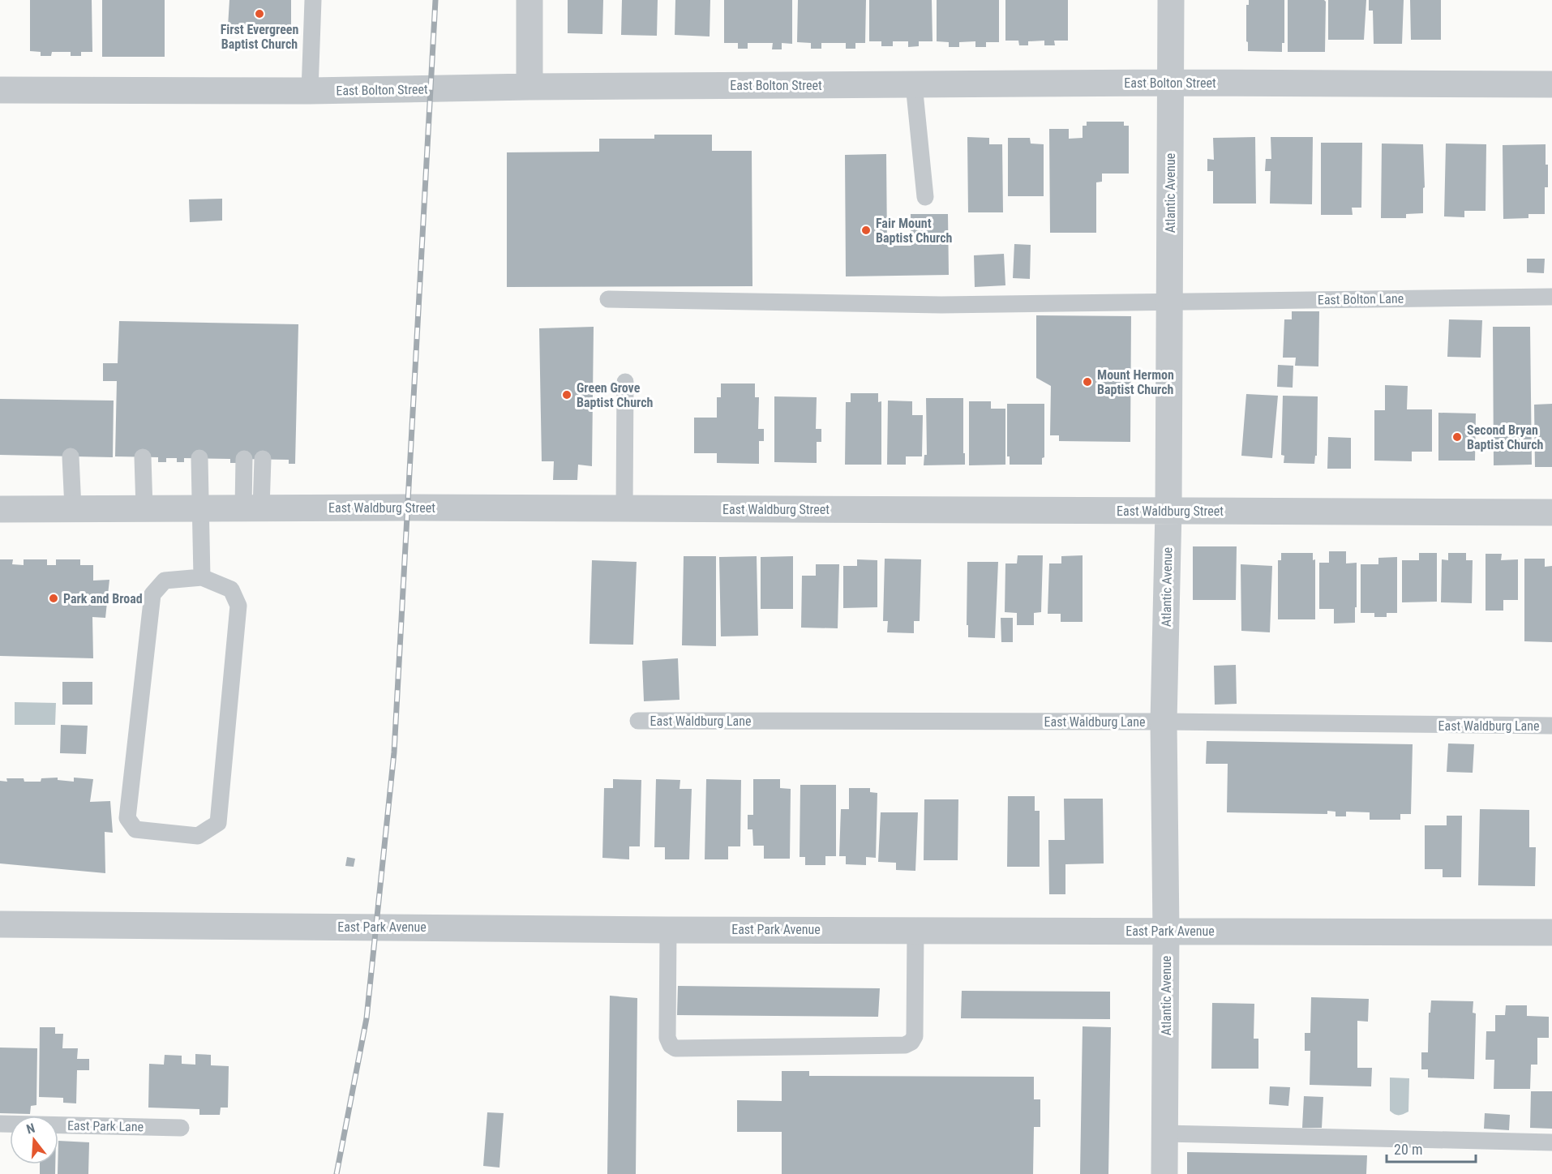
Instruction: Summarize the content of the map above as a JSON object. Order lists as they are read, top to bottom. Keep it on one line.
{"streets":{"street":["East Bolton Street","Atlantic Avenue","East Waldburg Street","East Park Avenue"],"lane":["East Bolton Lane","East Waldburg Lane","East Park Lane"]},"crossings":[["East Bolton Street","Atlantic Avenue"],["Atlantic Avenue","East Bolton Lane"],["Atlantic Avenue","East Waldburg Street"],["Atlantic Avenue","East Waldburg Lane"],["Atlantic Avenue","East Park Avenue"]],"places":["First Evergreen Baptist Church","Fair Mount Baptist Church","Mount Hermon Baptist Church","Green Grove Baptist Church","Second Bryan Baptist Church","Park and Broad"],"scale_bar":"20 m","north":"top"}
